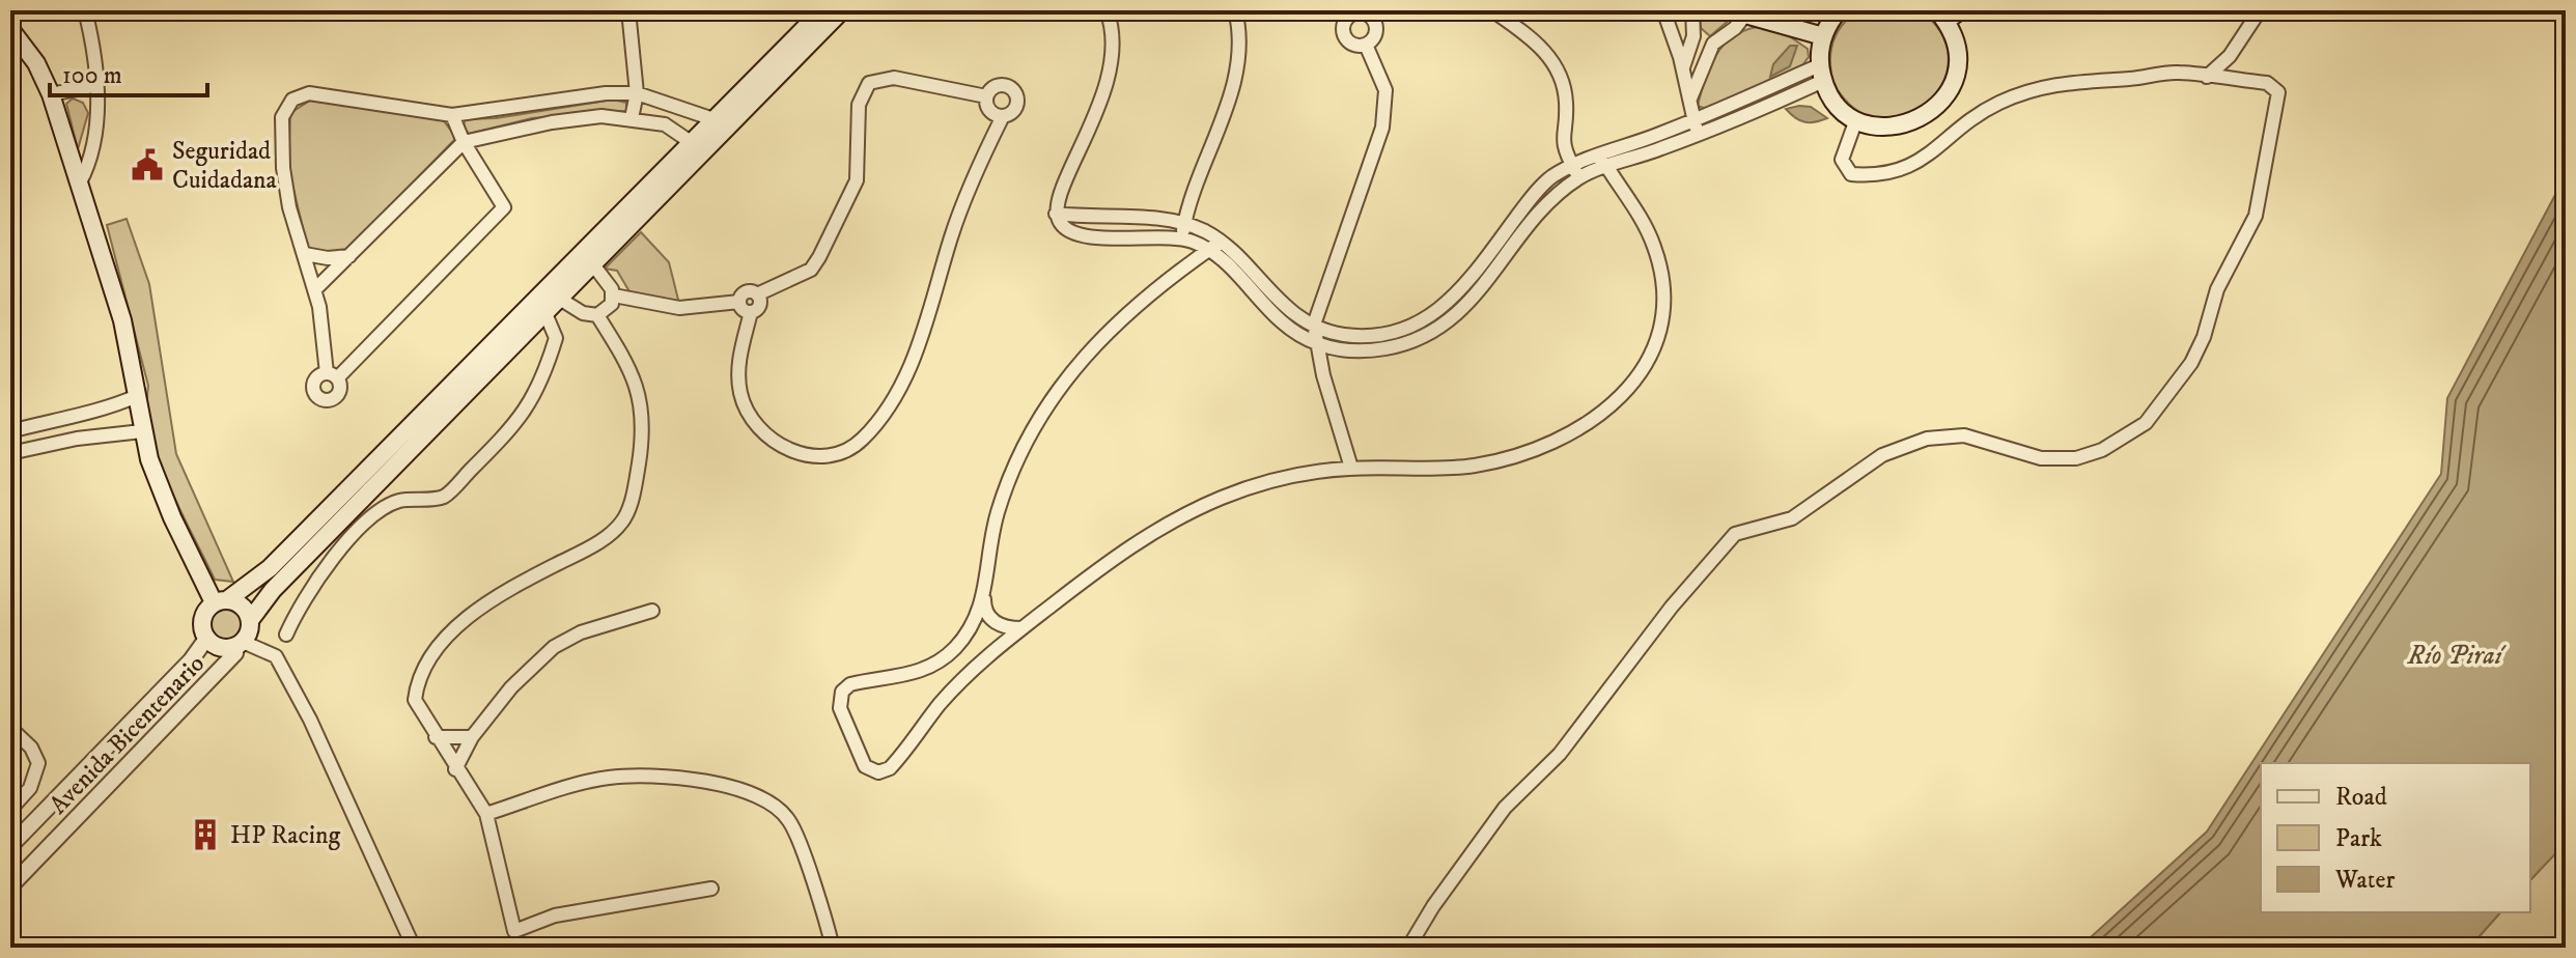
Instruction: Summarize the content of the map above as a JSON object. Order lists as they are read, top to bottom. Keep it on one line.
{"streets":{"street":["Avenida Bicentenario"]},"water":["Río Piraí"],"places":{"public building":["Seguridad Cuidadana"],"building":["HP Racing"]},"legend":["Road","Park","Water"],"scale_bar":"100 m"}
